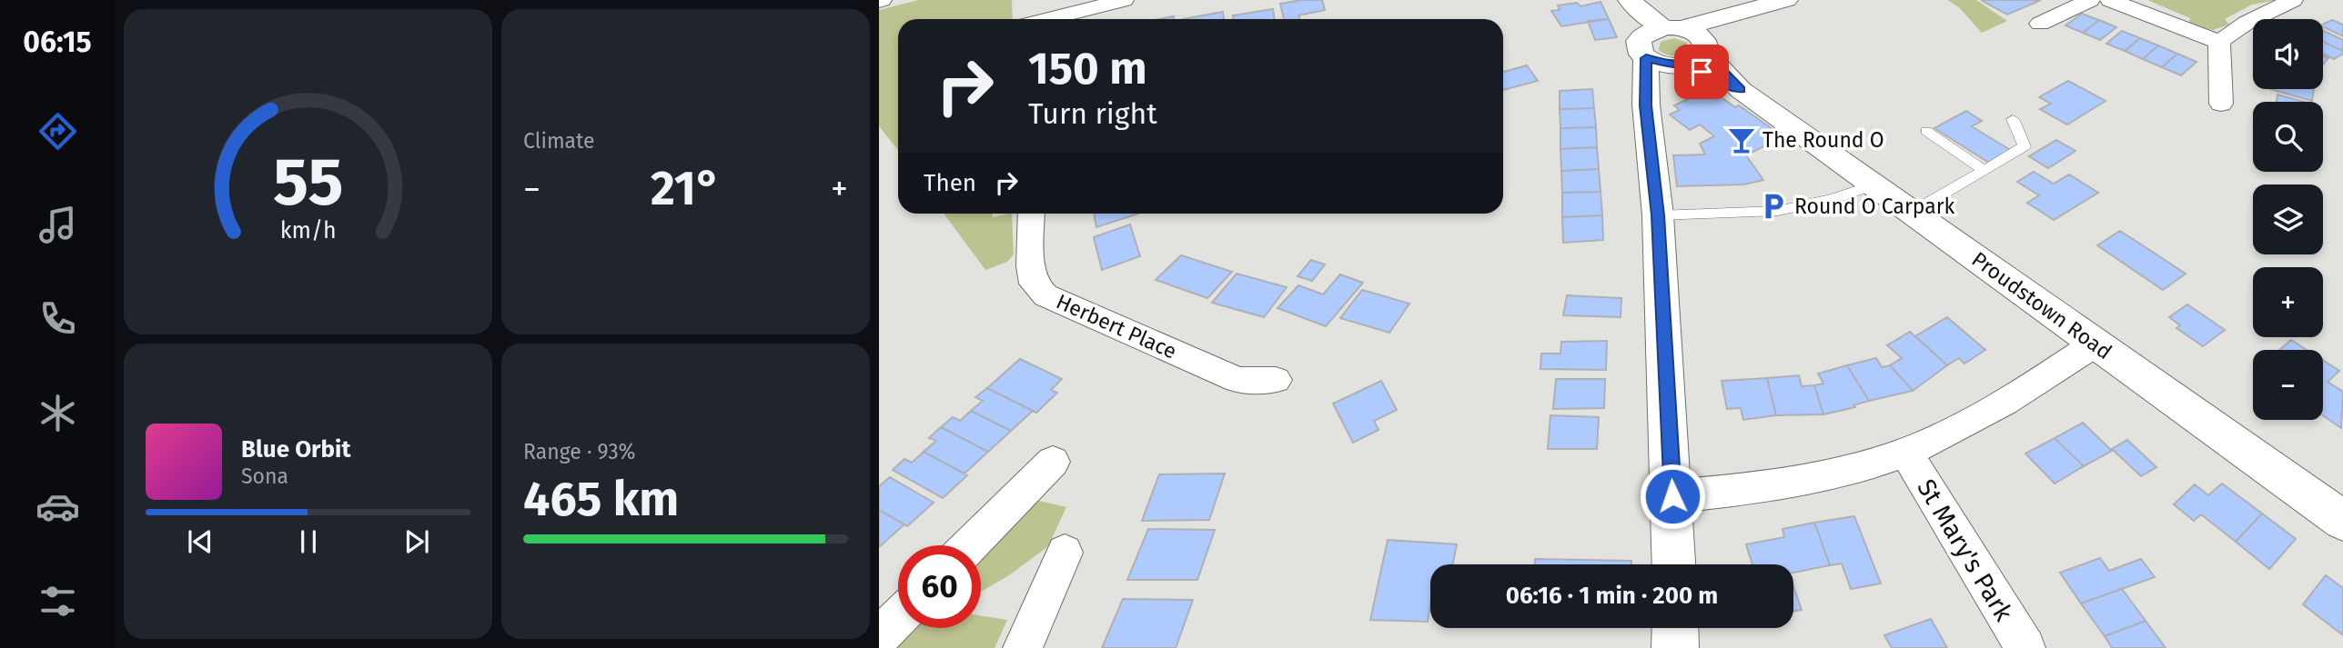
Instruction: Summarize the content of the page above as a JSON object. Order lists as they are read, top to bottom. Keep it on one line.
{"streets":{"main road":["Proudstown Road"],"street":["Herbert Place","St Mary's Park"]},"places":{"bar":["The Round O"],"parking":["Round O Carpark"]},"page":{"tabs":"06:15","tile":["Climate",["Range · 93%","465 km"]],"map_buttons":["+","−"],"turn":["150 m","Turn right"],"then":"Then","heat":["−","21°","+"],"song":["Blue Orbit","Sona"],"limit":"60","trip":"06:16 · 1 min · 200 m","gauge":["55","km/h"]}}
